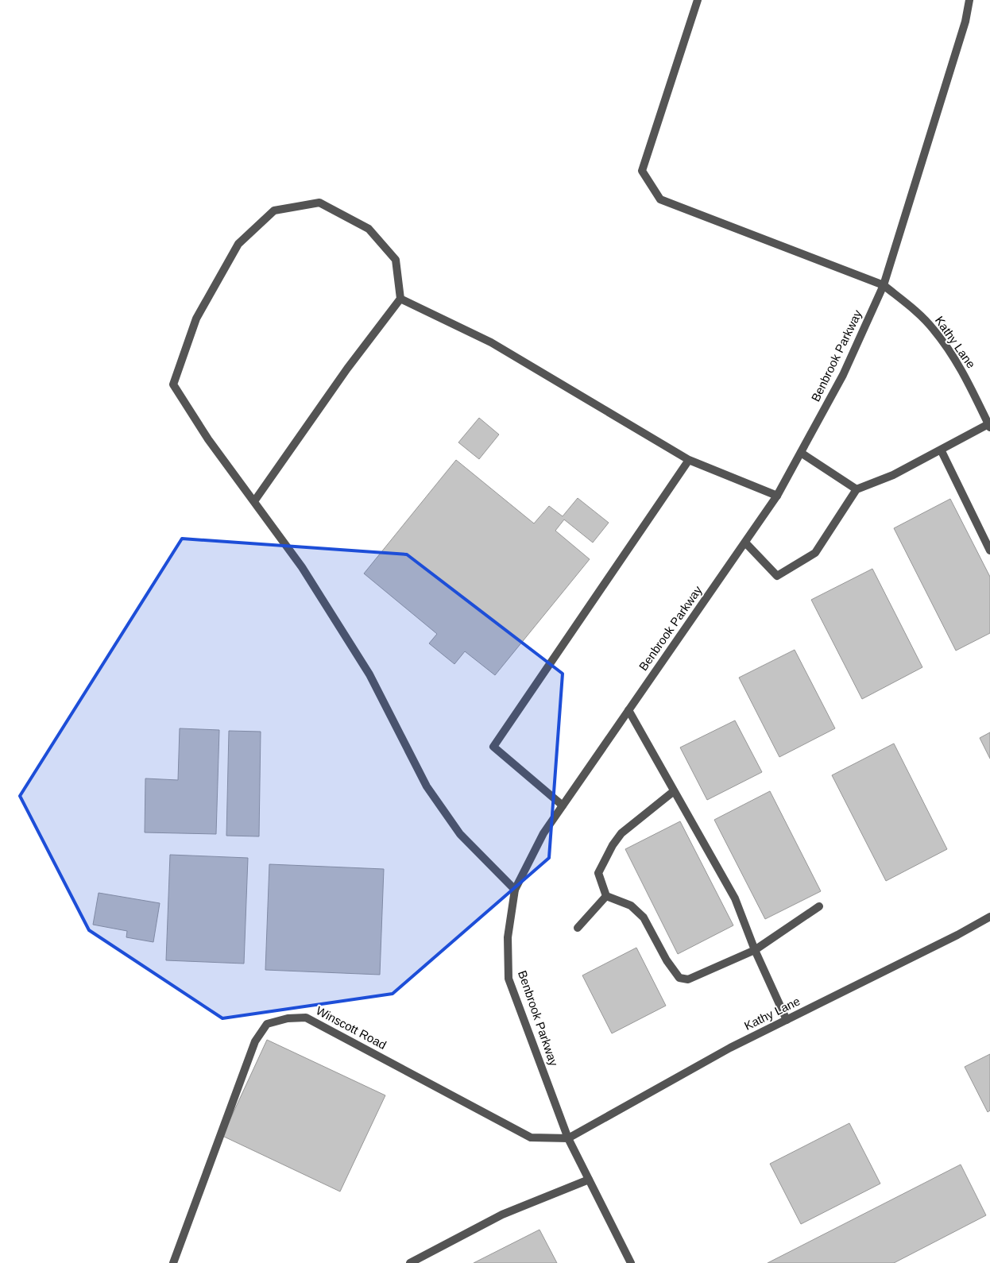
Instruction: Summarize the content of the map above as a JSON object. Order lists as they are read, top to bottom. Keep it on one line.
{"streets":{"street":["Kathy Lane","Benbrook Parkway","Winscott Road"]},"crossings":[["Kathy Lane","Benbrook Parkway"],["Kathy Lane","Winscott Road"],["Benbrook Parkway","Winscott Road"]]}
